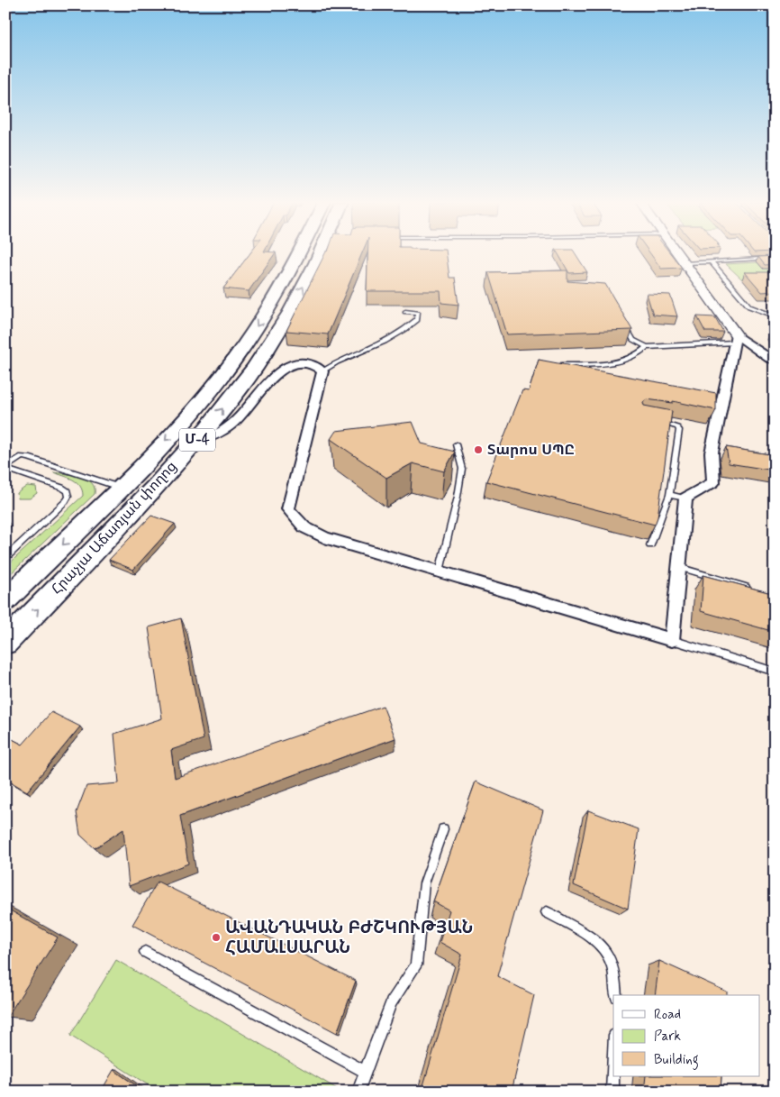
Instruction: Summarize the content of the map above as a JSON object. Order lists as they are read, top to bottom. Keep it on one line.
{"streets":{"highway":["Մ-4","Հրաչյա Աճառյան փողոց"]},"places":["Տարոս ՍՊԸ","ԱՎԱՆԴԱԿԱՆ ԲԺՇԿՈՒԹՅԱՆ ՀԱՄԱԼՍԱՐԱՆ"],"legend":["Road","Park","Building"]}
